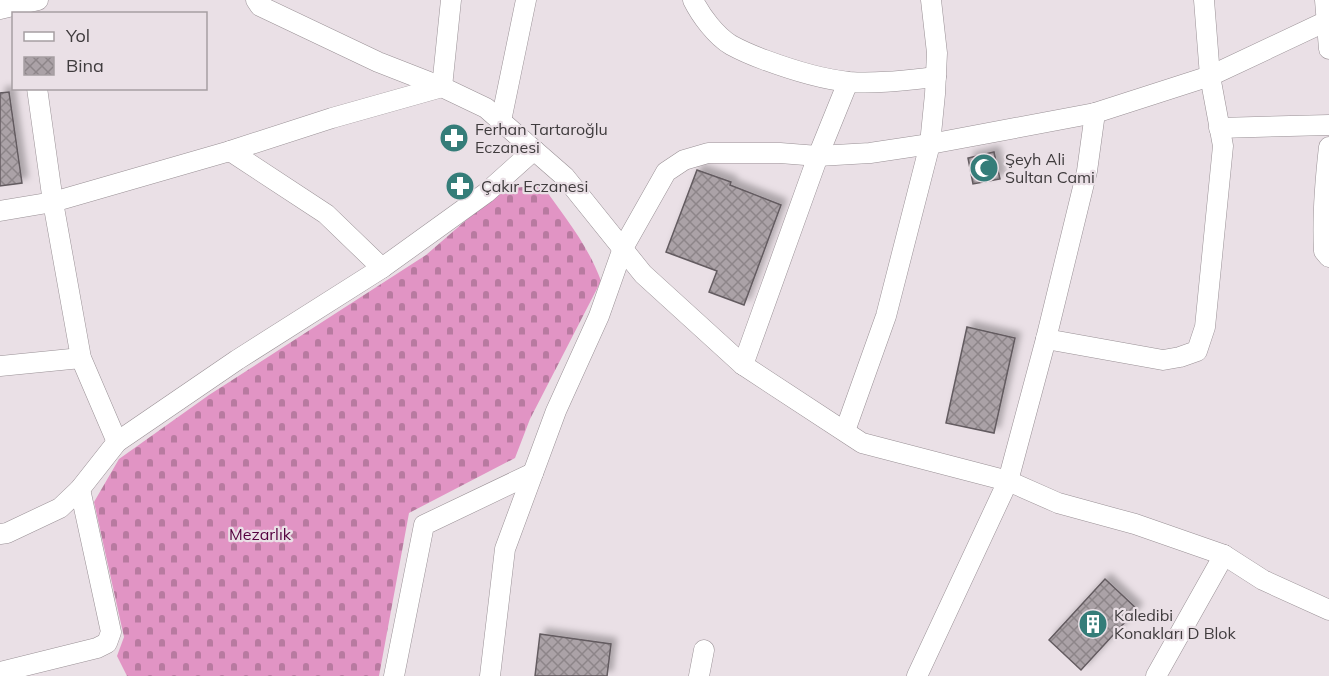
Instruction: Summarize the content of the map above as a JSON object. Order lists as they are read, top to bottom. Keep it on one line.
{"parks":["Mezarlık"],"places":{"pharmacy":["Ferhan Tartaroğlu Eczanesi","Çakır Eczanesi"],"mosque":["Şeyh Ali Sultan Cami"],"building":["Kaledibi Konakları D Blok"]},"legend":["Yol","Bina"]}
